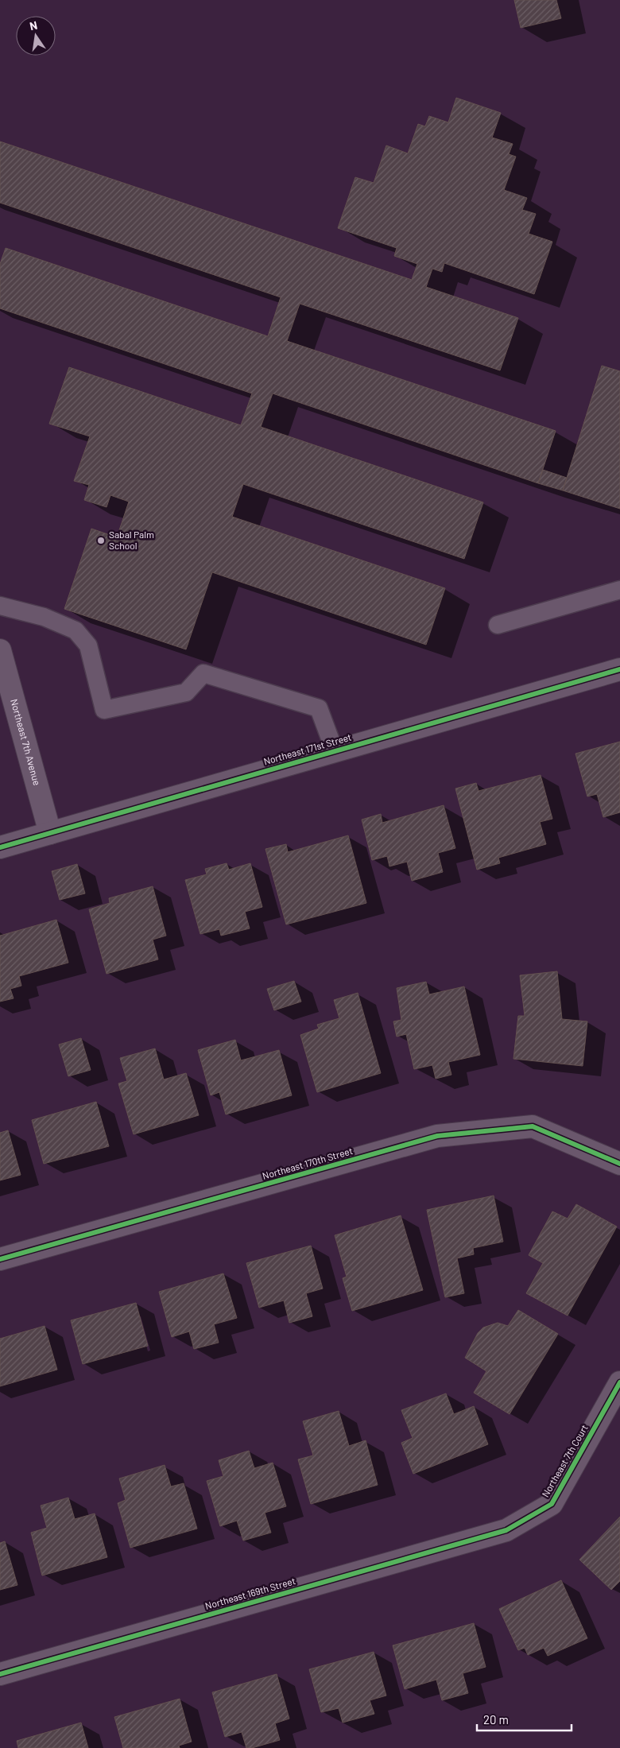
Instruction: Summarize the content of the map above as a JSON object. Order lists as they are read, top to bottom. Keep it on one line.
{"streets":{"street":["Northeast 7th Avenue","Northeast 171st Street","Northeast 170th Street","Northeast 7th Court","Northeast 169th Street"]},"crossings":[["Northeast 7th Avenue","Northeast 171st Street"],["Northeast 7th Court","Northeast 169th Street"]],"places":["Sabal Palm School"],"scale_bar":"20 m","north":"top"}
